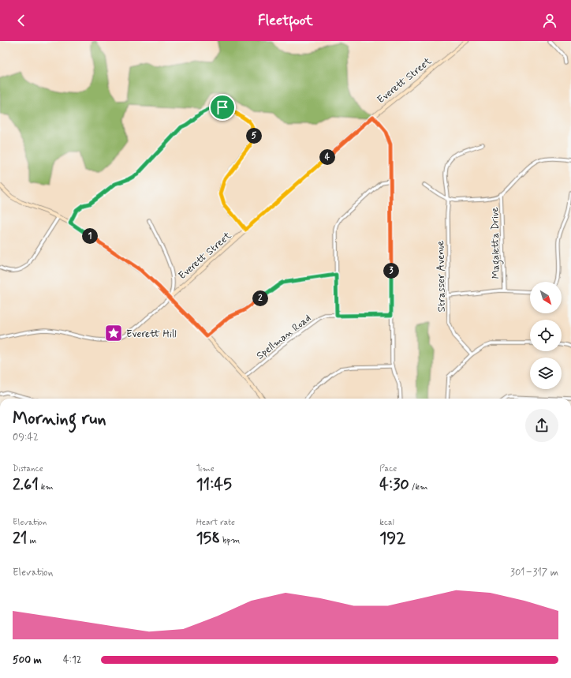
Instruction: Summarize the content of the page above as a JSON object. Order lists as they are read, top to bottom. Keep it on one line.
{"streets":{"street":["Everett Street","Magaletta Drive","Strasser Avenue","Spellman Road"]},"places":{"place":["Everett Hill"]},"north":"bottom right","page":{"header":"Fleetfoot","pins":["5","4","1","3","2"],"heading":["Morning run","09:42"],"stats":[["Distance","2.61 km"],["Time","11:45"],["Pace","4:30 /km"],["Elevation","21 m"],["Heart rate","158 bpm"],["kcal","192"]],"chart":["Elevation","301–317 m"],"list":[{"name":"500 m","note":"4:12"}]}}
